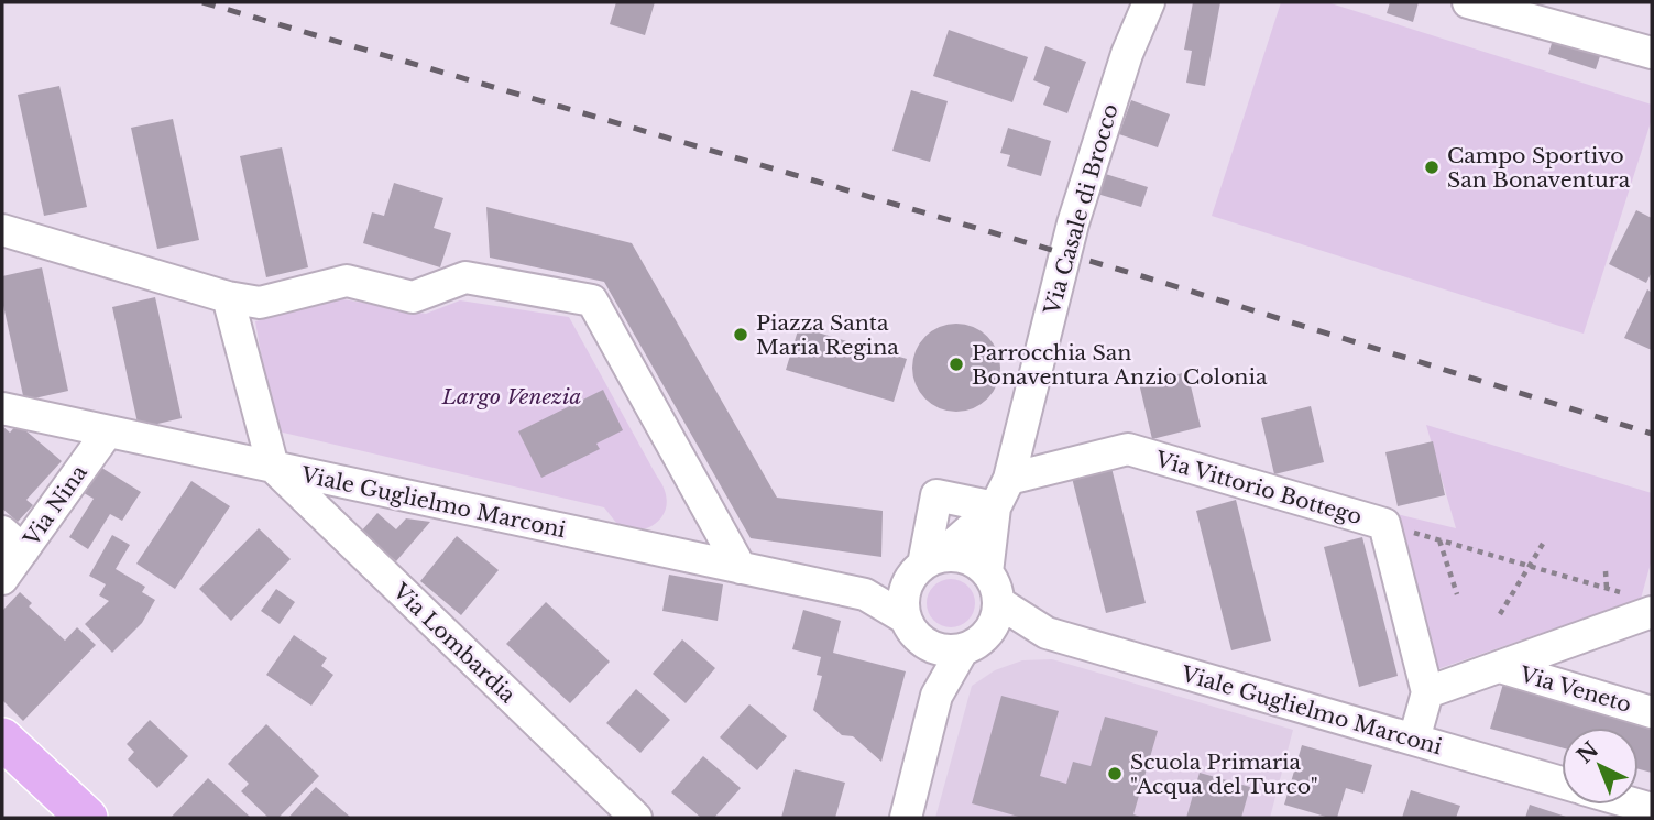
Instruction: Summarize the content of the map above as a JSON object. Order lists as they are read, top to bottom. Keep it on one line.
{"streets":{"street":["Via Casale di Brocco","Via Vittorio Bottego","Viale Guglielmo Marconi","Via Nina","Via Lombardia","Via Veneto"]},"crossings":[["Via Casale di Brocco","Via Vittorio Bottego"],["Via Vittorio Bottego","Viale Guglielmo Marconi"],["Viale Guglielmo Marconi","Via Nina"],["Viale Guglielmo Marconi","Via Lombardia"]],"parks":["Largo Venezia"],"places":["Campo Sportivo San Bonaventura","Piazza Santa Maria Regina","Parrocchia San Bonaventura Anzio Colonia","Scuola Primaria \"Acqua del Turco\""],"north":"top left"}
